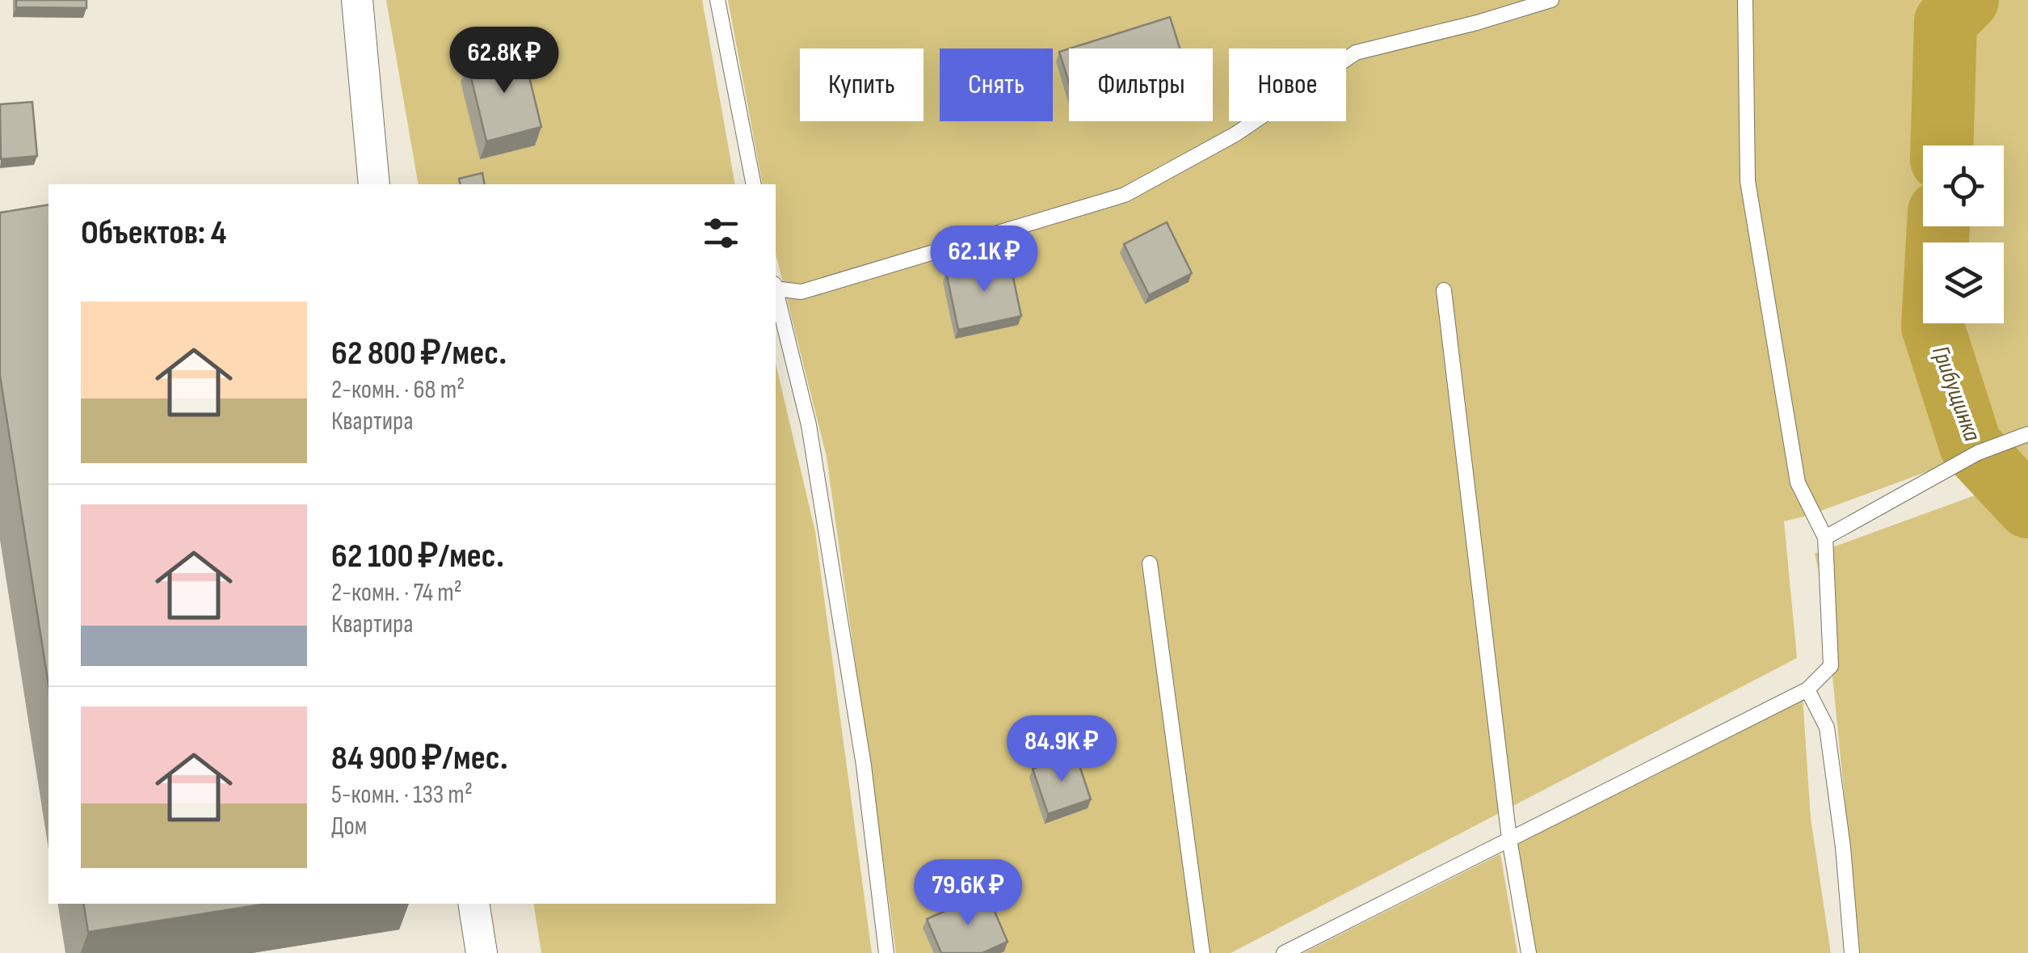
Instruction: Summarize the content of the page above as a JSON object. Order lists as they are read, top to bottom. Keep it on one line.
{"water":["Грибущинка"],"page":{"price":["62.8K ₽","62.1K ₽","84.9K ₽","79.6K ₽"],"chip":["Купить","Снять","Фильтры","Новое"],"heading":"Объектов: 4","list":[{"name":"62 800 ₽/мес.","note":"2-комн. · 68 m² · Квартира"},{"name":"62 100 ₽/мес.","note":"2-комн. · 74 m² · Квартира"},{"name":"84 900 ₽/мес.","note":"5-комн. · 133 m² · Дом"}]}}
